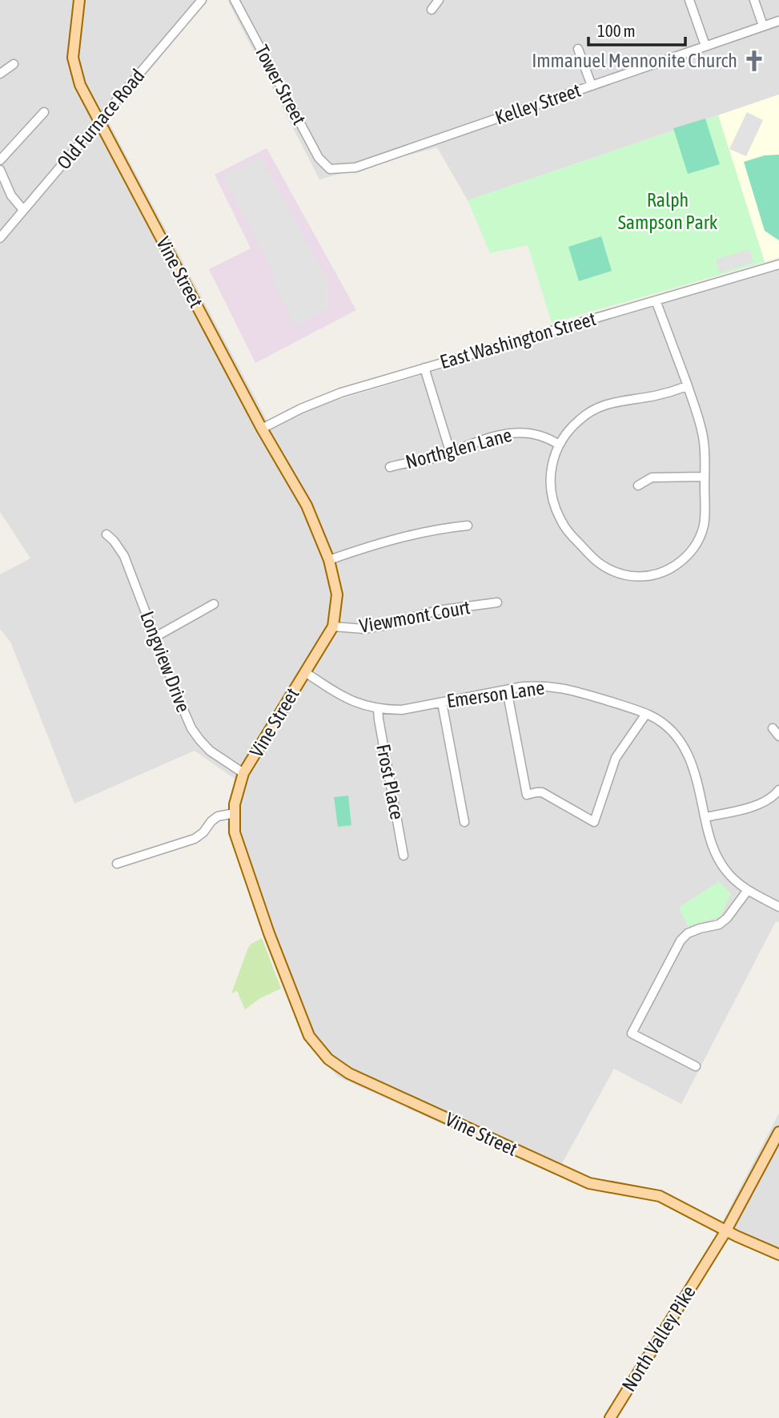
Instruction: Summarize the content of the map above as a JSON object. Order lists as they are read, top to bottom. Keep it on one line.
{"streets":{"main road":["Vine Street","North Valley Pike"],"street":["Tower Street","Kelley Street","Old Furnace Road","East Washington Street","Northglen Lane","Viewmont Court","Longview Drive","Emerson Lane","Frost Place"]},"crossings":[["Tower Street","Kelley Street"],["Old Furnace Road","Vine Street"],["Vine Street","East Washington Street"],["Vine Street","Viewmont Court"],["Vine Street","Longview Drive"],["Vine Street","Emerson Lane"],["Vine Street","North Valley Pike"],["Emerson Lane","Frost Place"]],"parks":["Ralph Sampson Park"],"places":{"church":["Immanuel Mennonite Church"]},"scale_bar":"100 m"}
